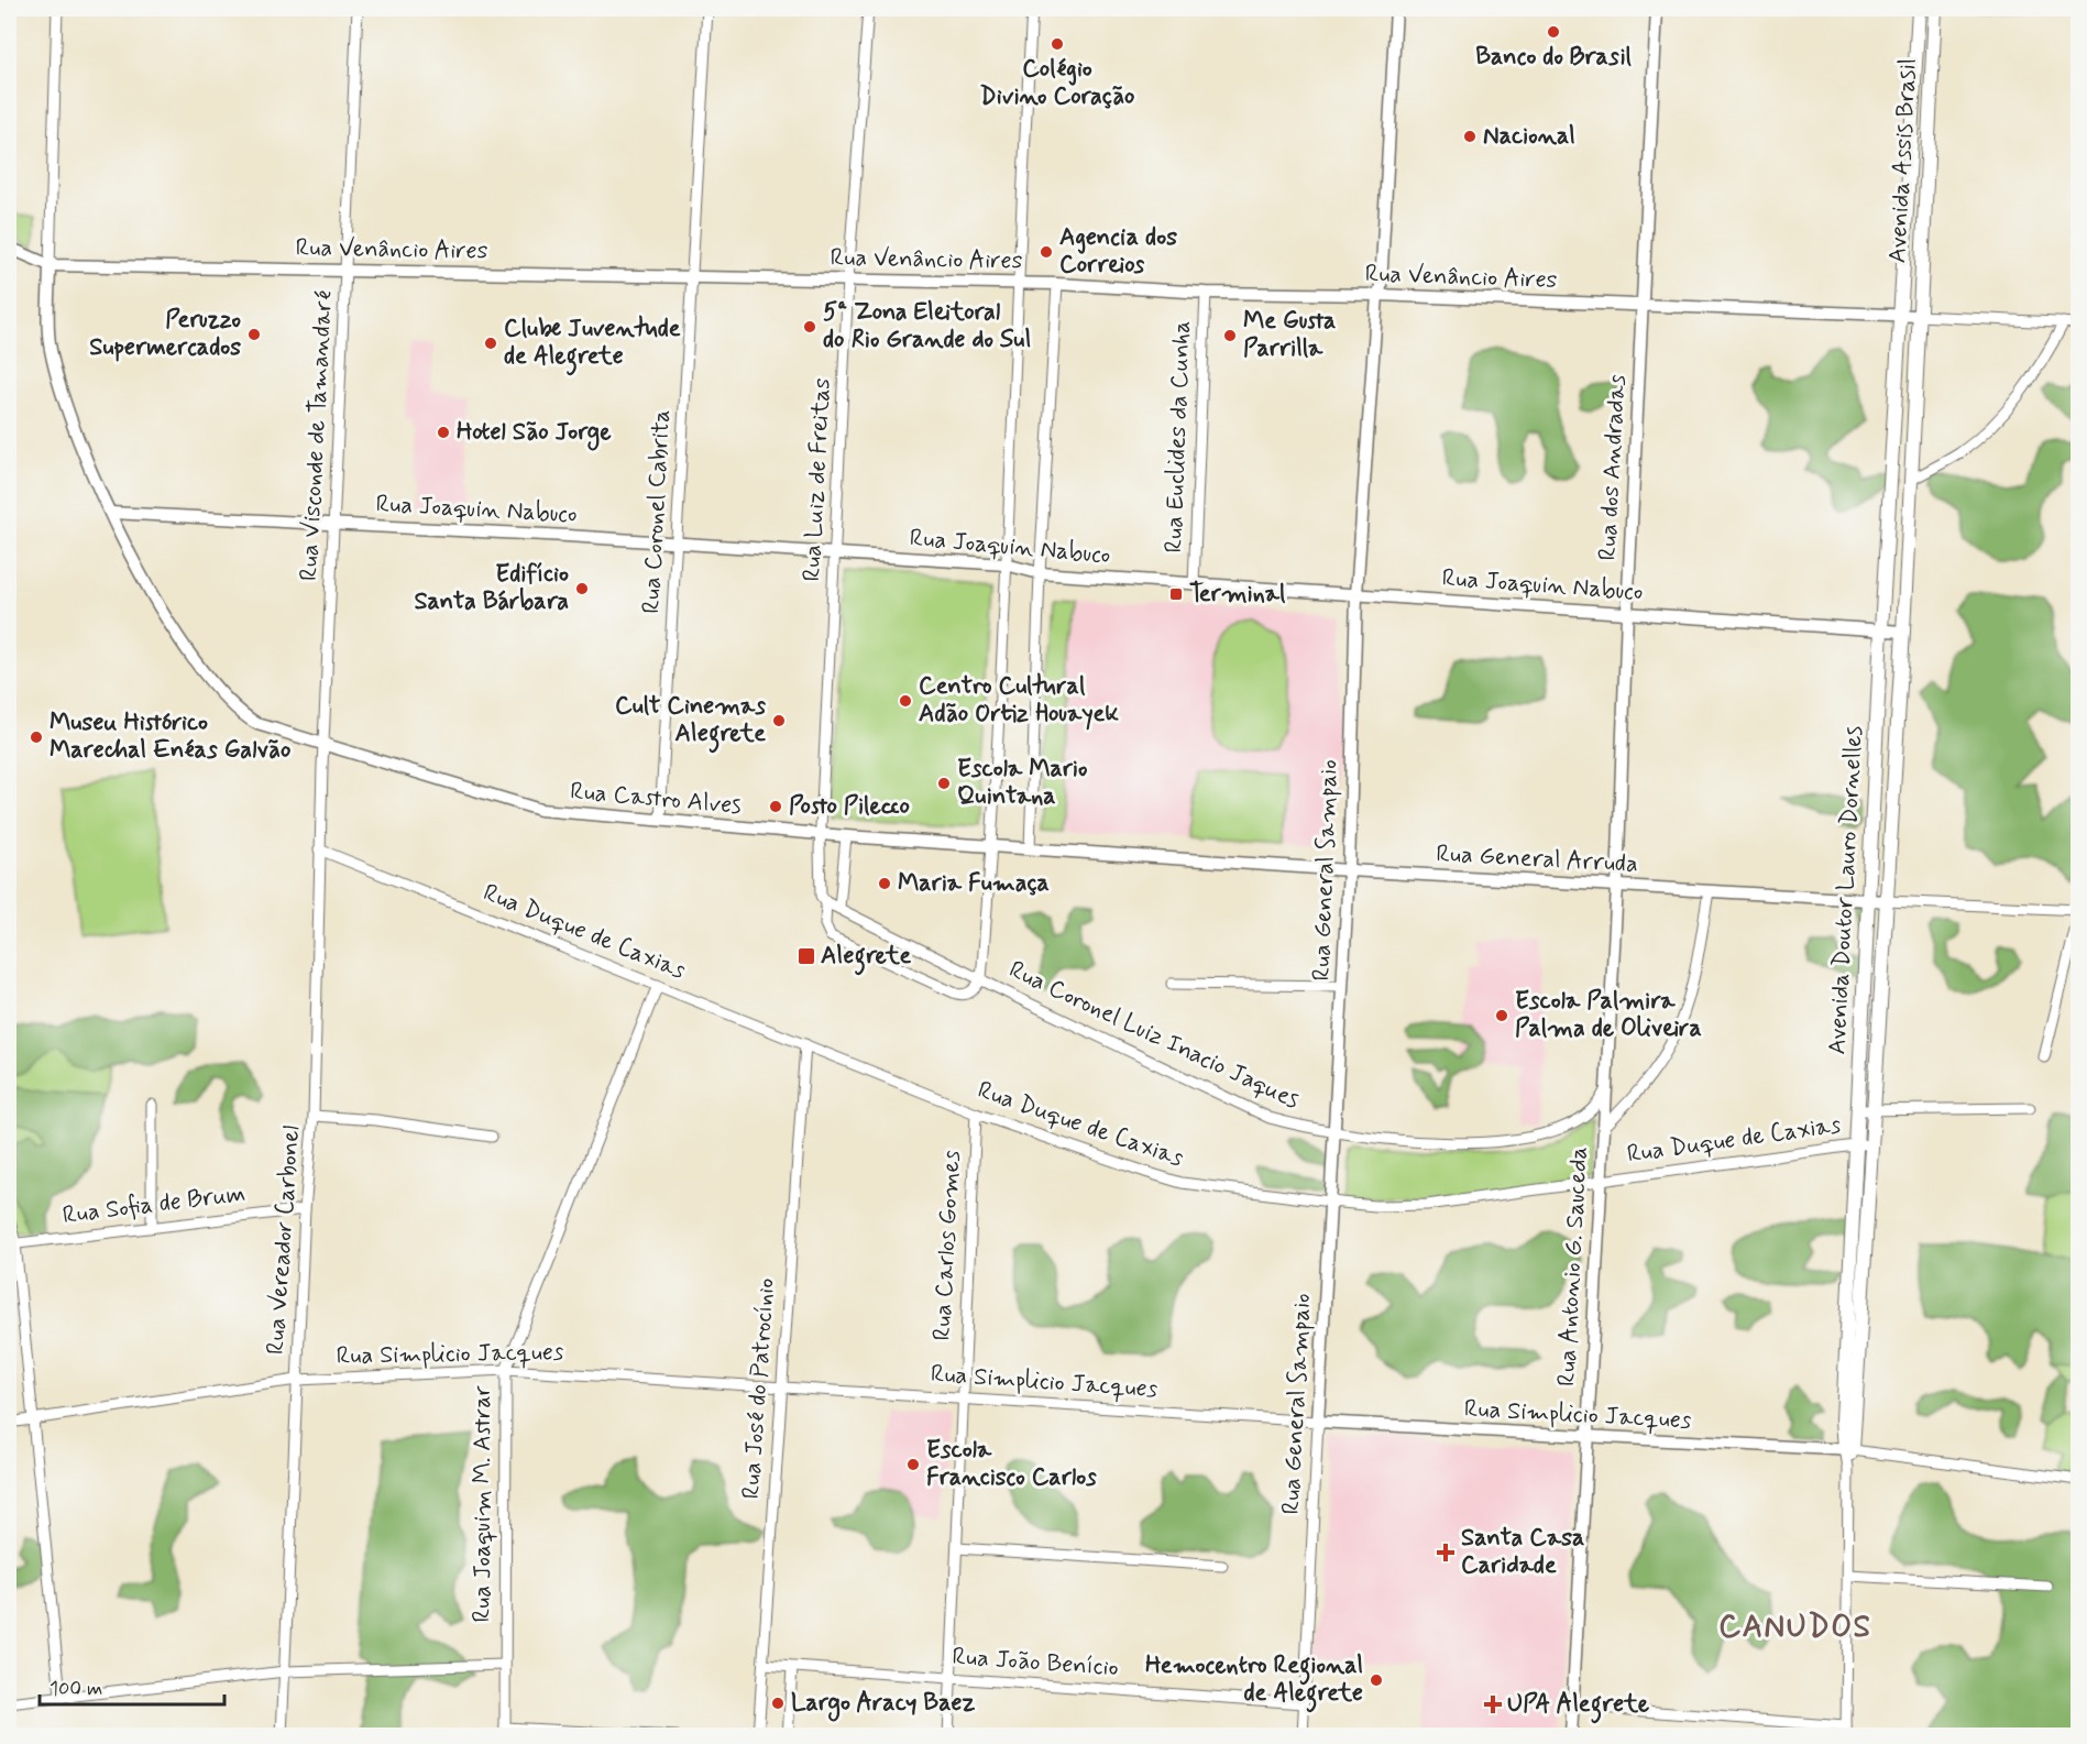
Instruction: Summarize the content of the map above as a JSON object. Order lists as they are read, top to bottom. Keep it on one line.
{"streets":{"main road":["Avenida Assis Brasil","Avenida Doutor Lauro Dornelles"],"street":["Rua Venâncio Aires","Rua Visconde de Tamandaré","Rua Euclides da Cunha","Rua dos Andradas","Rua Luiz de Freitas","Rua Joaquin Nabuco","Rua Coronel Cabrita","Rua Castro Alves","Rua General Arruda","Rua General Sampaio","Rua Duque de Caxias","Rua Coronel Luiz Inacio Jaques","Rua Sofia de Brum","Rua Vereador Carbonel","Rua Carlos Gomes","Rua Antonio G. Sauceda","Rua Simplicio Jacques","Rua José do Patrocínio","Rua Joaquim M. Astrar","Rua João Benício"]},"crossings":[["Avenida Assis Brasil","Rua Venâncio Aires"],["Avenida Assis Brasil","Avenida Doutor Lauro Dornelles"],["Rua Venâncio Aires","Rua Visconde de Tamandaré"],["Rua Venâncio Aires","Rua Euclides da Cunha"],["Rua Venâncio Aires","Rua dos Andradas"],["Rua Venâncio Aires","Rua Luiz de Freitas"],["Rua Venâncio Aires","Rua Coronel Cabrita"],["Rua Venâncio Aires","Rua Castro Alves"],["Rua Venâncio Aires","Rua General Sampaio"],["Rua Venâncio Aires","Avenida Doutor Lauro Dornelles"],["Rua Visconde de Tamandaré","Rua Joaquin Nabuco"],["Rua Visconde de Tamandaré","Rua Castro Alves"],["Rua Visconde de Tamandaré","Rua Vereador Carbonel"],["Rua Euclides da Cunha","Rua Joaquin Nabuco"],["Rua dos Andradas","Rua Joaquin Nabuco"],["Rua dos Andradas","Rua General Arruda"],["Rua dos Andradas","Rua Coronel Luiz Inacio Jaques"],["Rua dos Andradas","Rua Antonio G. Sauceda"],["Rua Luiz de Freitas","Rua Joaquin Nabuco"],["Rua Luiz de Freitas","Rua Castro Alves"],["Rua Luiz de Freitas","Rua Coronel Luiz Inacio Jaques"],["Rua Joaquin Nabuco","Rua Coronel Cabrita"],["Rua Joaquin Nabuco","Rua Castro Alves"],["Rua Joaquin Nabuco","Rua General Sampaio"],["Rua Joaquin Nabuco","Avenida Doutor Lauro Dornelles"],["Rua Coronel Cabrita","Rua Castro Alves"],["Rua Castro Alves","Rua General Arruda"],["Rua Castro Alves","Rua Vereador Carbonel"],["Rua General Arruda","Rua General Sampaio"],["Rua General Arruda","Avenida Doutor Lauro Dornelles"],["Rua General Arruda","Rua Antonio G. Sauceda"],["Rua General Sampaio","Rua Duque de Caxias"],["Rua General Sampaio","Rua Coronel Luiz Inacio Jaques"],["Rua General Sampaio","Rua Simplicio Jacques"],["Rua General Sampaio","Rua João Benício"],["Avenida Doutor Lauro Dornelles","Rua Duque de Caxias"],["Avenida Doutor Lauro Dornelles","Rua Simplicio Jacques"],["Rua Duque de Caxias","Rua Vereador Carbonel"],["Rua Duque de Caxias","Rua Carlos Gomes"],["Rua Duque de Caxias","Rua Antonio G. Sauceda"],["Rua Duque de Caxias","Rua José do Patrocínio"],["Rua Duque de Caxias","Rua Joaquim M. Astrar"],["Rua Sofia de Brum","Rua Vereador Carbonel"],["Rua Vereador Carbonel","Rua Simplicio Jacques"],["Rua Carlos Gomes","Rua Simplicio Jacques"],["Rua Carlos Gomes","Rua João Benício"],["Rua Antonio G. Sauceda","Rua Simplicio Jacques"],["Rua Simplicio Jacques","Rua José do Patrocínio"],["Rua Simplicio Jacques","Rua Joaquim M. Astrar"],["Rua José do Patrocínio","Rua João Benício"]],"districts":["CANUDOS"],"places":{"other":["Banco do Brasil","Colégio Divino Coração","Nacional","Agencia dos Correios","5ª Zona Eleitoral do Rio Grande do Sul","Peruzzo Supermercados","Me Gusta Parrilla","Clube Juventude de Alegrete","Hotel São Jorge","Edifício Santa Bárbara","Centro Cultural Adão Ortiz Houayek","Cult Cinemas Alegrete","Museu Histórico Marechal Enéas Galvão","Escola Mario Quintana","Posto Pilecco","Maria Fumaça","Escola Palmira Palma de Oliveira","Escola Francisco Carlos","Hemocentro Regional de Alegrete","Largo Aracy Baez"],"transit":["Terminal","Alegrete"],"health":["Santa Casa Caridade","UPA Alegrete"]},"scale_bar":"100 m"}
